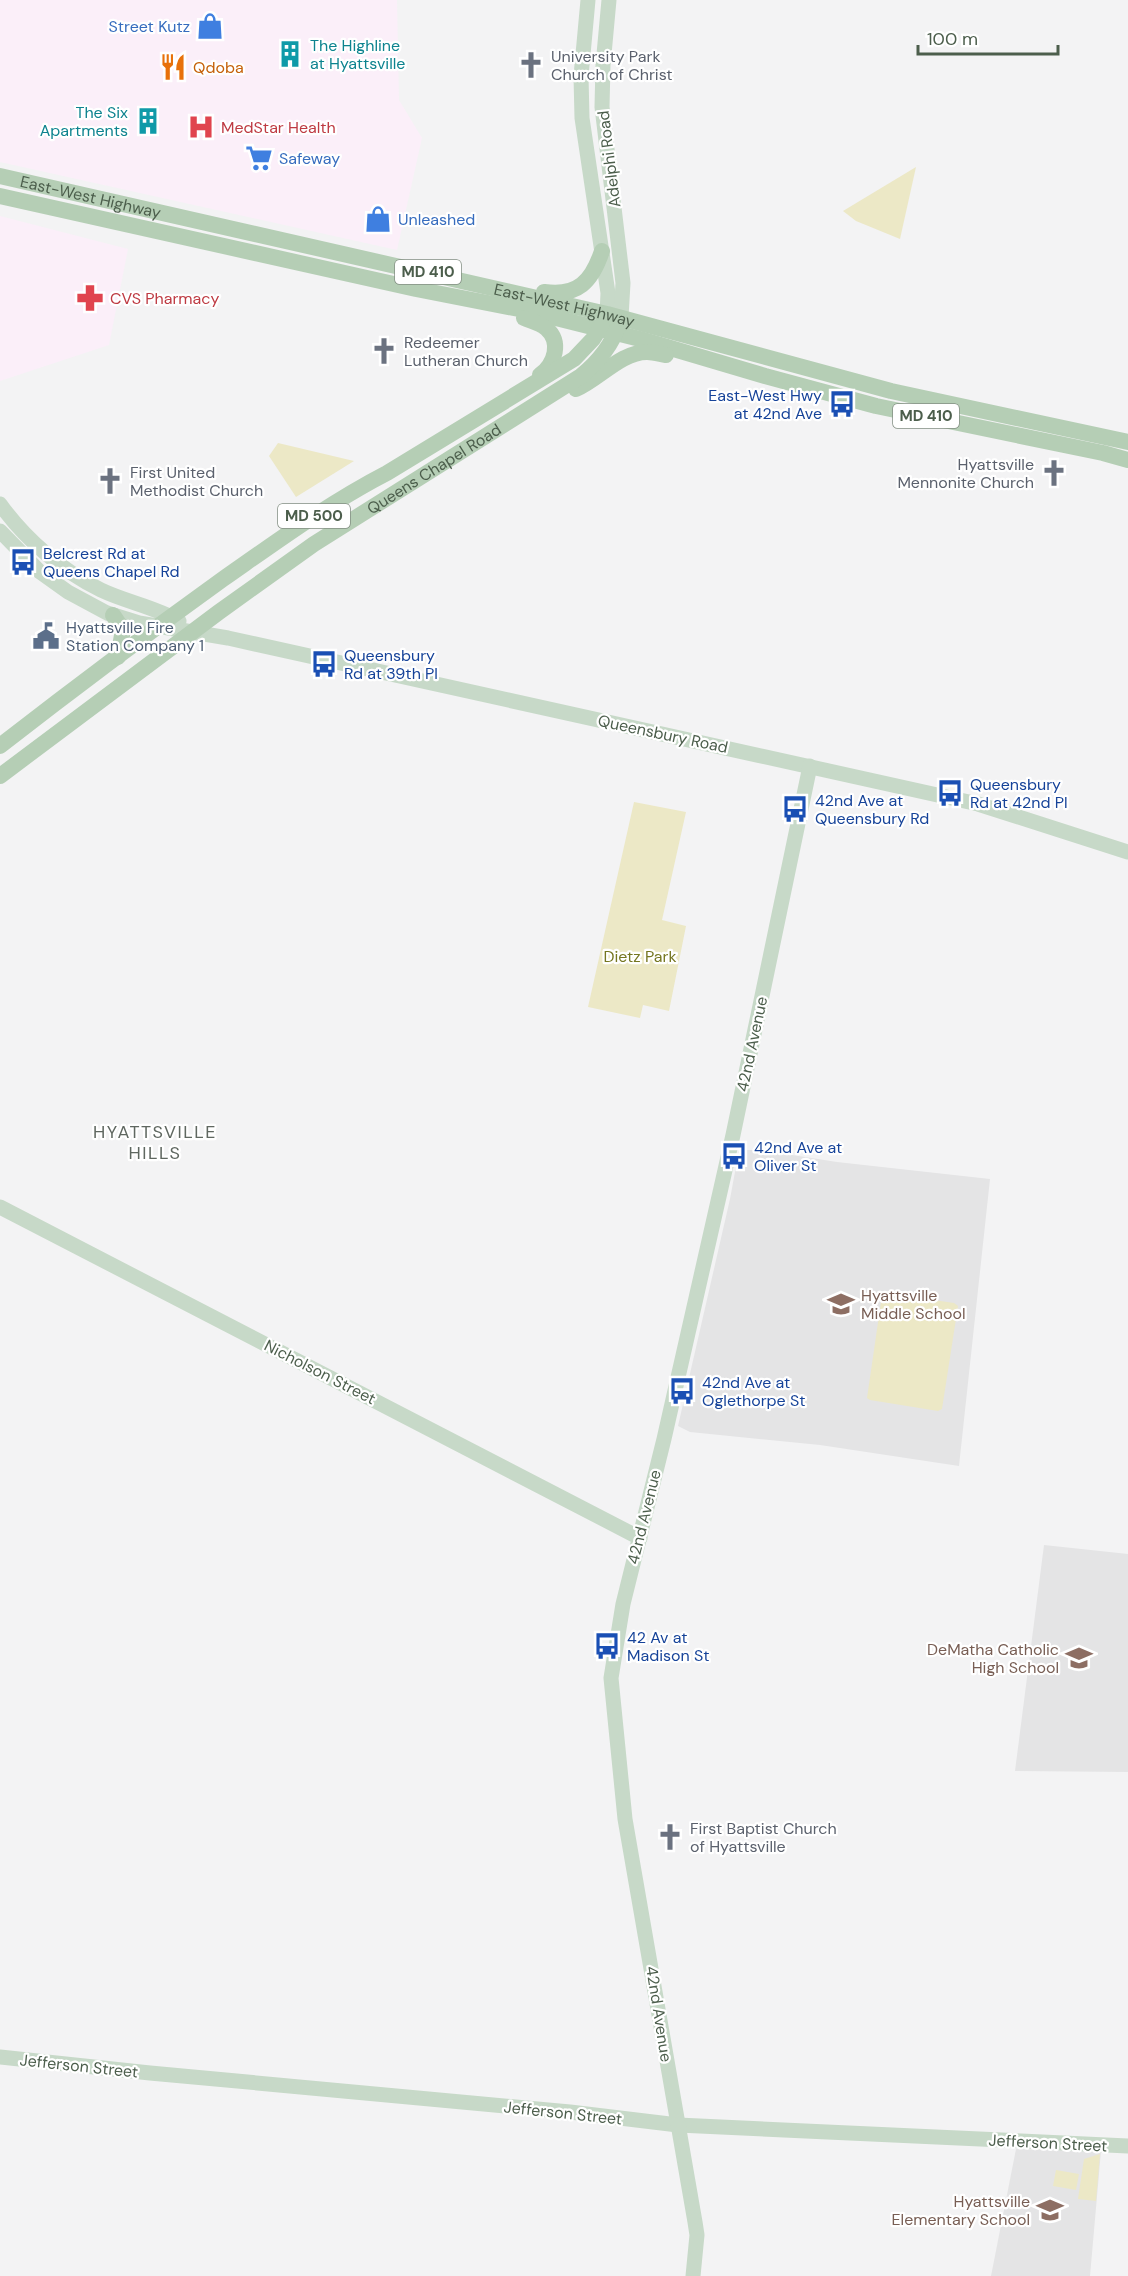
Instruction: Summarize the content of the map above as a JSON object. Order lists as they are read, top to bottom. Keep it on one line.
{"streets":{"main road":["East-West Highway","MD 410","Queens Chapel Road","MD 500"],"street":["Adelphi Road","Queensbury Road","42nd Avenue","Nicholson Street","Jefferson Street"]},"crossings":[["Adelphi Road","East-West Highway"],["Adelphi Road","Queens Chapel Road"],["East-West Highway","Queens Chapel Road"],["Queens Chapel Road","Queensbury Road"],["Queensbury Road","42nd Avenue"],["42nd Avenue","Nicholson Street"],["42nd Avenue","Jefferson Street"]],"districts":["HYATTSVILLE HILLS"],"parks":["Dietz Park"],"places":{"shop":["Street Kutz","Unleashed"],"building":["The Highline at Hyattsville","The Six Apartments"],"church":["University Park Church of Christ","Redeemer Lutheran Church","Hyattsville Mennonite Church","First United Methodist Church","First Baptist Church of Hyattsville"],"restaurant":["Qdoba"],"hospital":["MedStar Health"],"supermarket":["Safeway"],"pharmacy":["CVS Pharmacy"],"bus stop":["East-West Hwy at 42nd Ave","Belcrest Rd at Queens Chapel Rd","Queensbury Rd at 39th Pl","Queensbury Rd at 42nd Pl","42nd Ave at Queensbury Rd","42nd Ave at Oliver St","42nd Ave at Oglethorpe St","42 Av at Madison St"],"public building":["Hyattsville Fire Station Company 1"],"school or university":["Hyattsville Middle School","DeMatha Catholic High School","Hyattsville Elementary School"]},"scale_bar":"100 m"}
